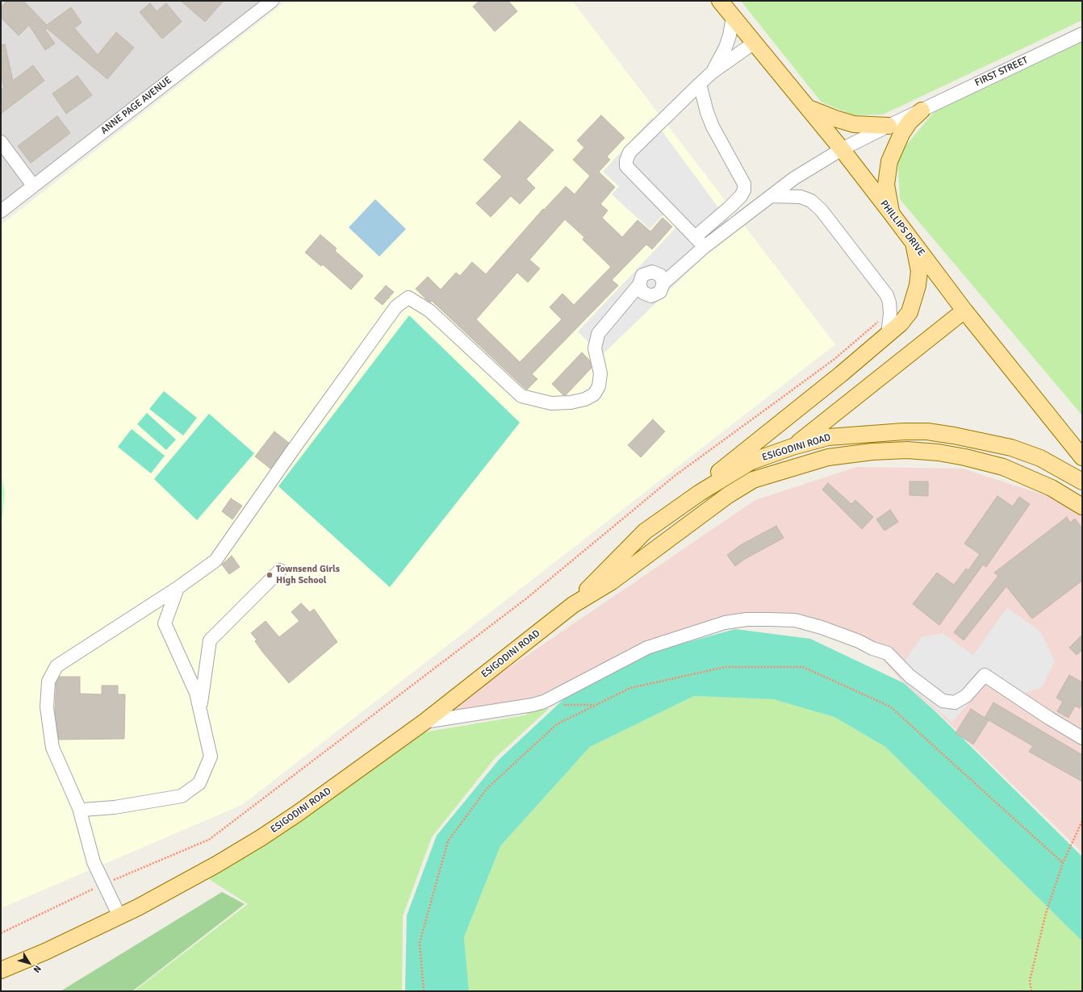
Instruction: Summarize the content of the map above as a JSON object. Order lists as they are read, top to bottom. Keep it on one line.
{"streets":{"main road":["PHILLIPS DRIVE","ESIGODINI ROAD"],"street":["FIRST STREET","ANNE PAGE AVENUE"]},"crossings":[["FIRST STREET","PHILLIPS DRIVE"]],"places":["Townsend Girls High School"],"north":"bottom right"}
